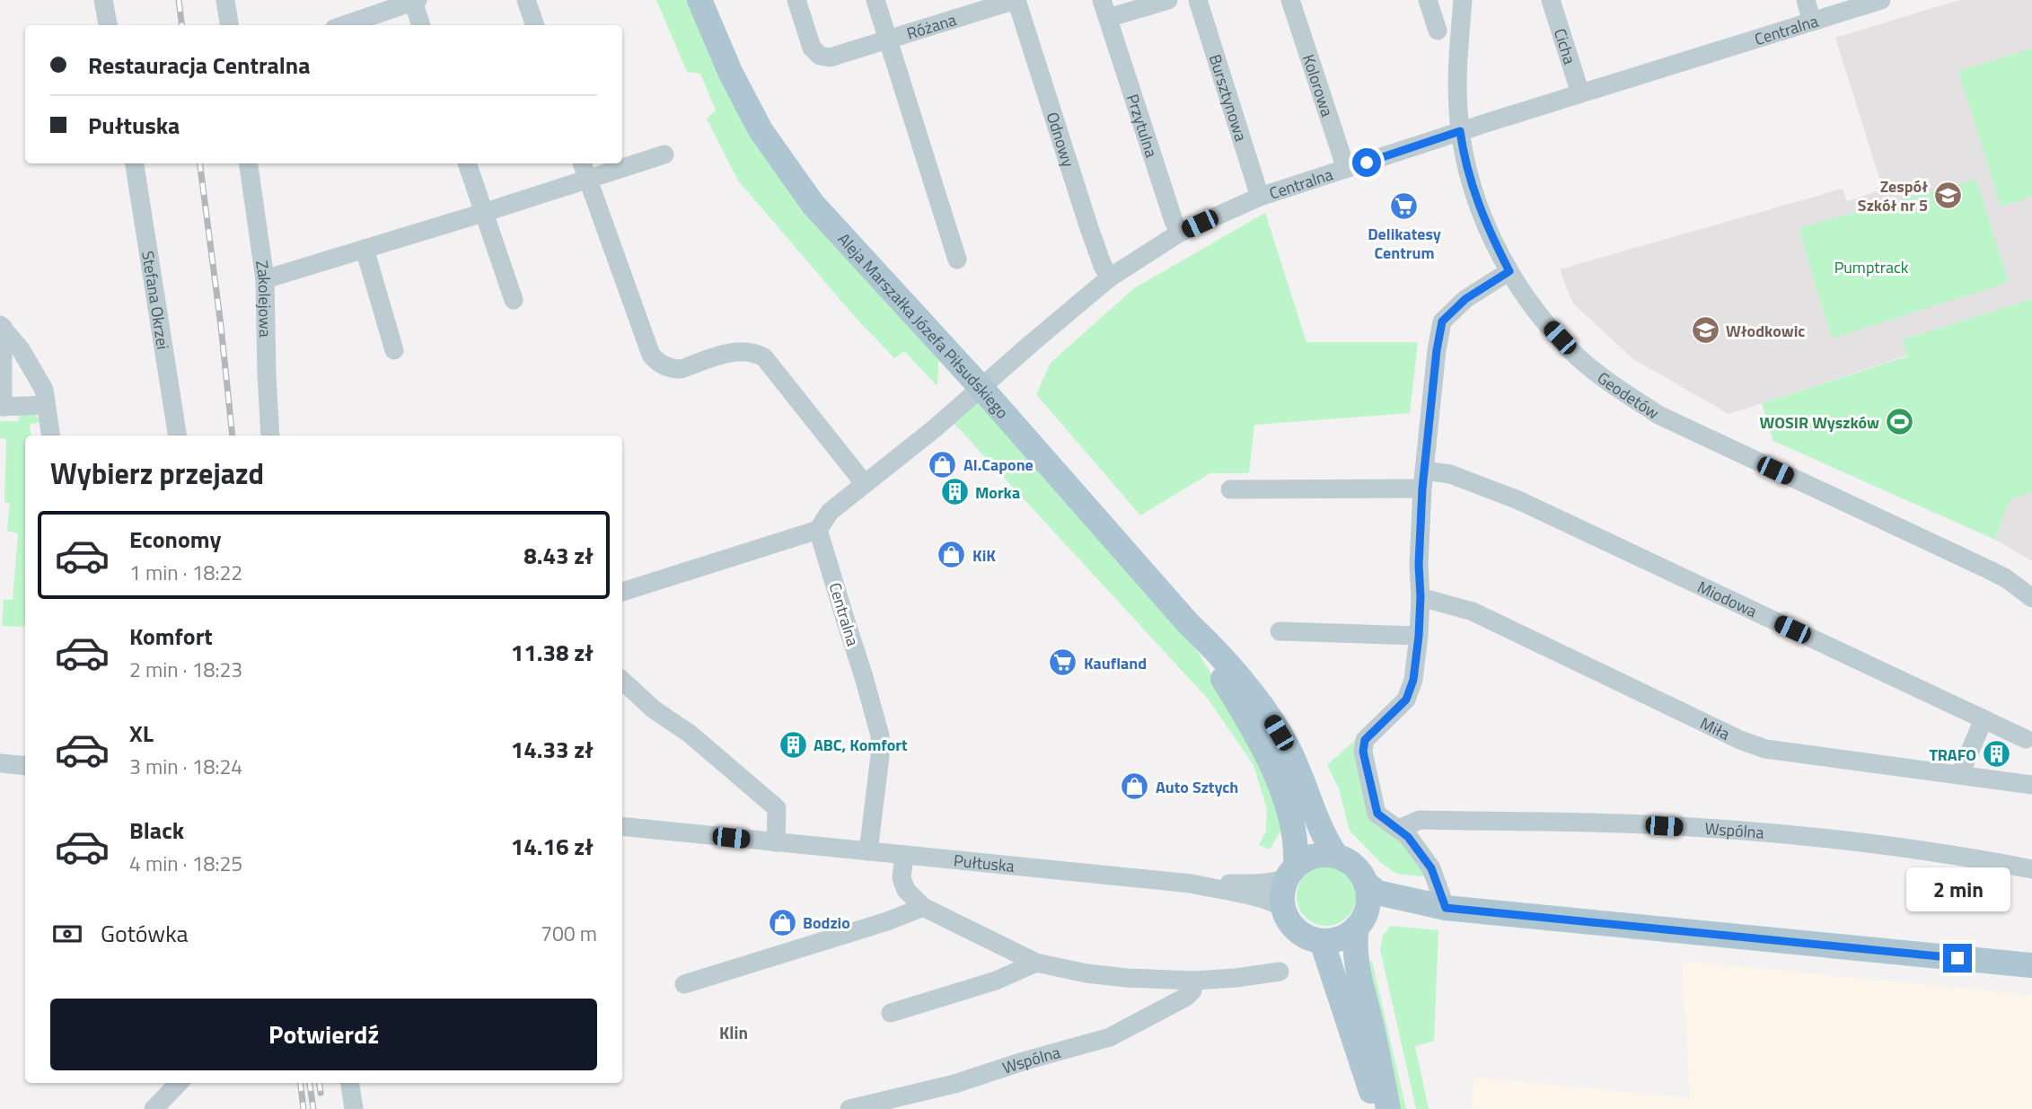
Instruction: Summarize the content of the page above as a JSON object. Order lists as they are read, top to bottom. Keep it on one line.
{"streets":{"main road":["Aleja Marszałka Józefa Piłsudskiego"],"street":["Różana","Centralna","Cicha","Kolorowa","Bursztynowa","Przytulna","Odnowy","Stefana Okrzei","Zakolejowa","Geodetów","Miodowa","Miła","Wspólna","Pułtuska"]},"crossings":[["Różana","Odnowy"],["Centralna","Cicha"],["Centralna","Kolorowa"],["Centralna","Bursztynowa"],["Centralna","Przytulna"],["Centralna","Odnowy"],["Centralna","Aleja Marszałka Józefa Piłsudskiego"],["Centralna","Geodetów"],["Centralna","Pułtuska"]],"districts":["Klin"],"parks":["Pumptrack"],"places":{"school or university":["Zespół Szkół nr 5","Włodkowic"],"supermarket":["Delikatesy Centrum","Kaufland"],"sports":["WOSIR Wyszków"],"shop":["Al.Capone","KiK","Auto Sztych","Bodzio"],"building":["Morka","ABC, Komfort","TRAFO"]},"page":{"banner":["Restauracja Centralna","Pułtuska"],"heading":"Wybierz przejazd","list":[{"name":"Economy","note":"1 min · 18:22","value":"8.43 zł"},{"name":"Komfort","note":"2 min · 18:23","value":"11.38 zł"},{"name":"XL","note":"3 min · 18:24","value":"14.33 zł"},{"name":"Black","note":"4 min · 18:25","value":"14.16 zł"}],"bubble":"2 min","pay":["Gotówka","700 m"],"buttons":"Potwierdź"}}
